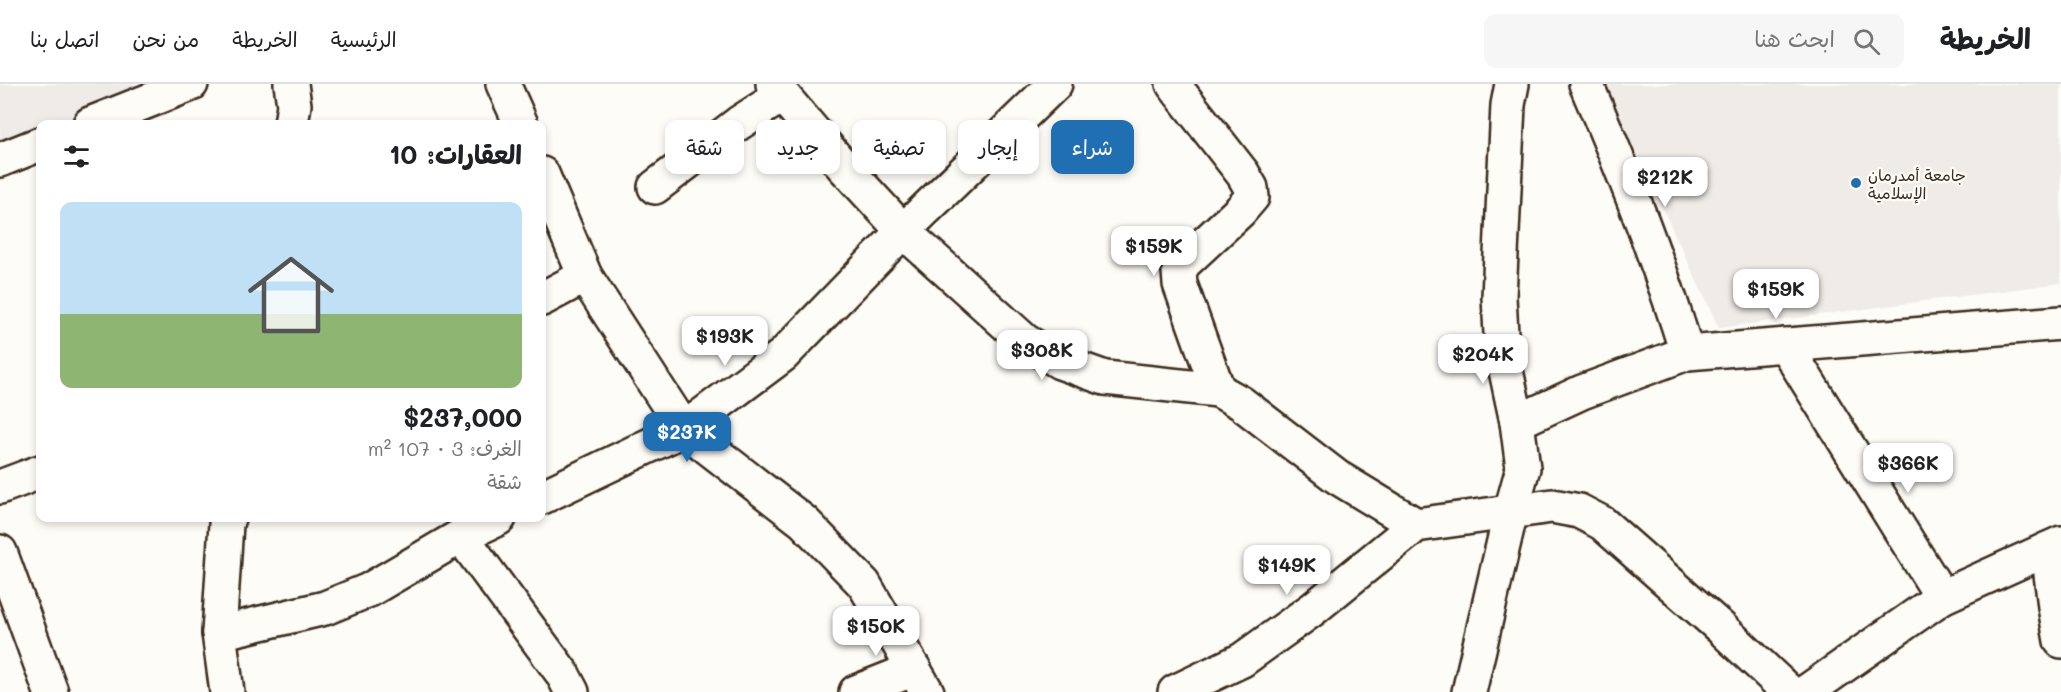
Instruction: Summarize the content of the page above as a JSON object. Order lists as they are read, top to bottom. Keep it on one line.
{"places":["جامعة أمدرمان الإسلامية"],"page":{"header":"الخريطة","search":"ابحث هنا","nav":["الرئيسية","الخريطة","من نحن","اتصل بنا"],"chip":["شراء","إيجار","تصفية","جديد","شقة"],"heading":"العقارات: 10","price":["$212K","$159K","$159K","$193K","$308K","$204K","$237K","$366K","$149K","$150K"],"list":[{"name":"$237,000","note":"الغرف: 3 · 107 m² · شقة"}]}}
